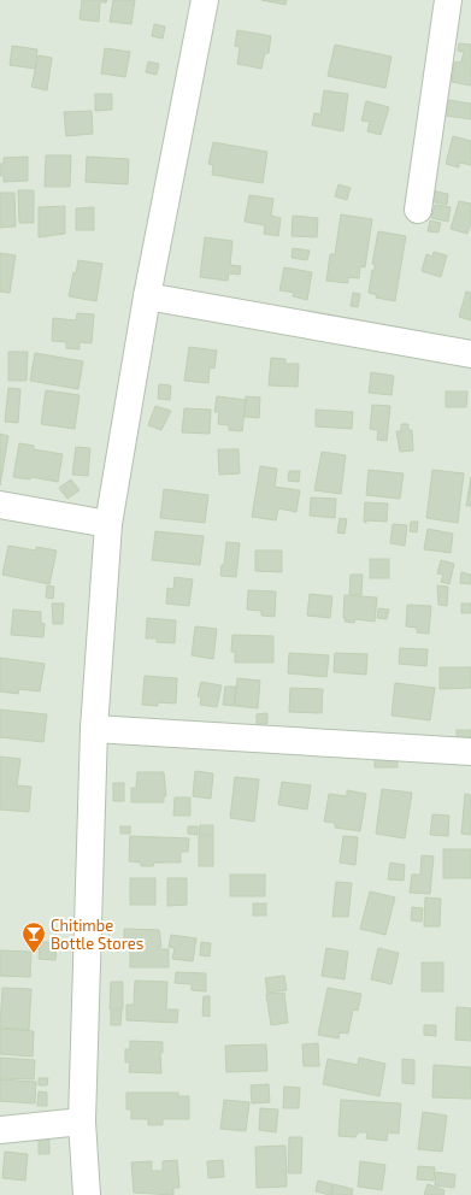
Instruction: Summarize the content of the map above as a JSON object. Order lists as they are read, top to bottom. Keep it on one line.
{"places":{"bar":["Chitimbe Bottle Stores"]}}
